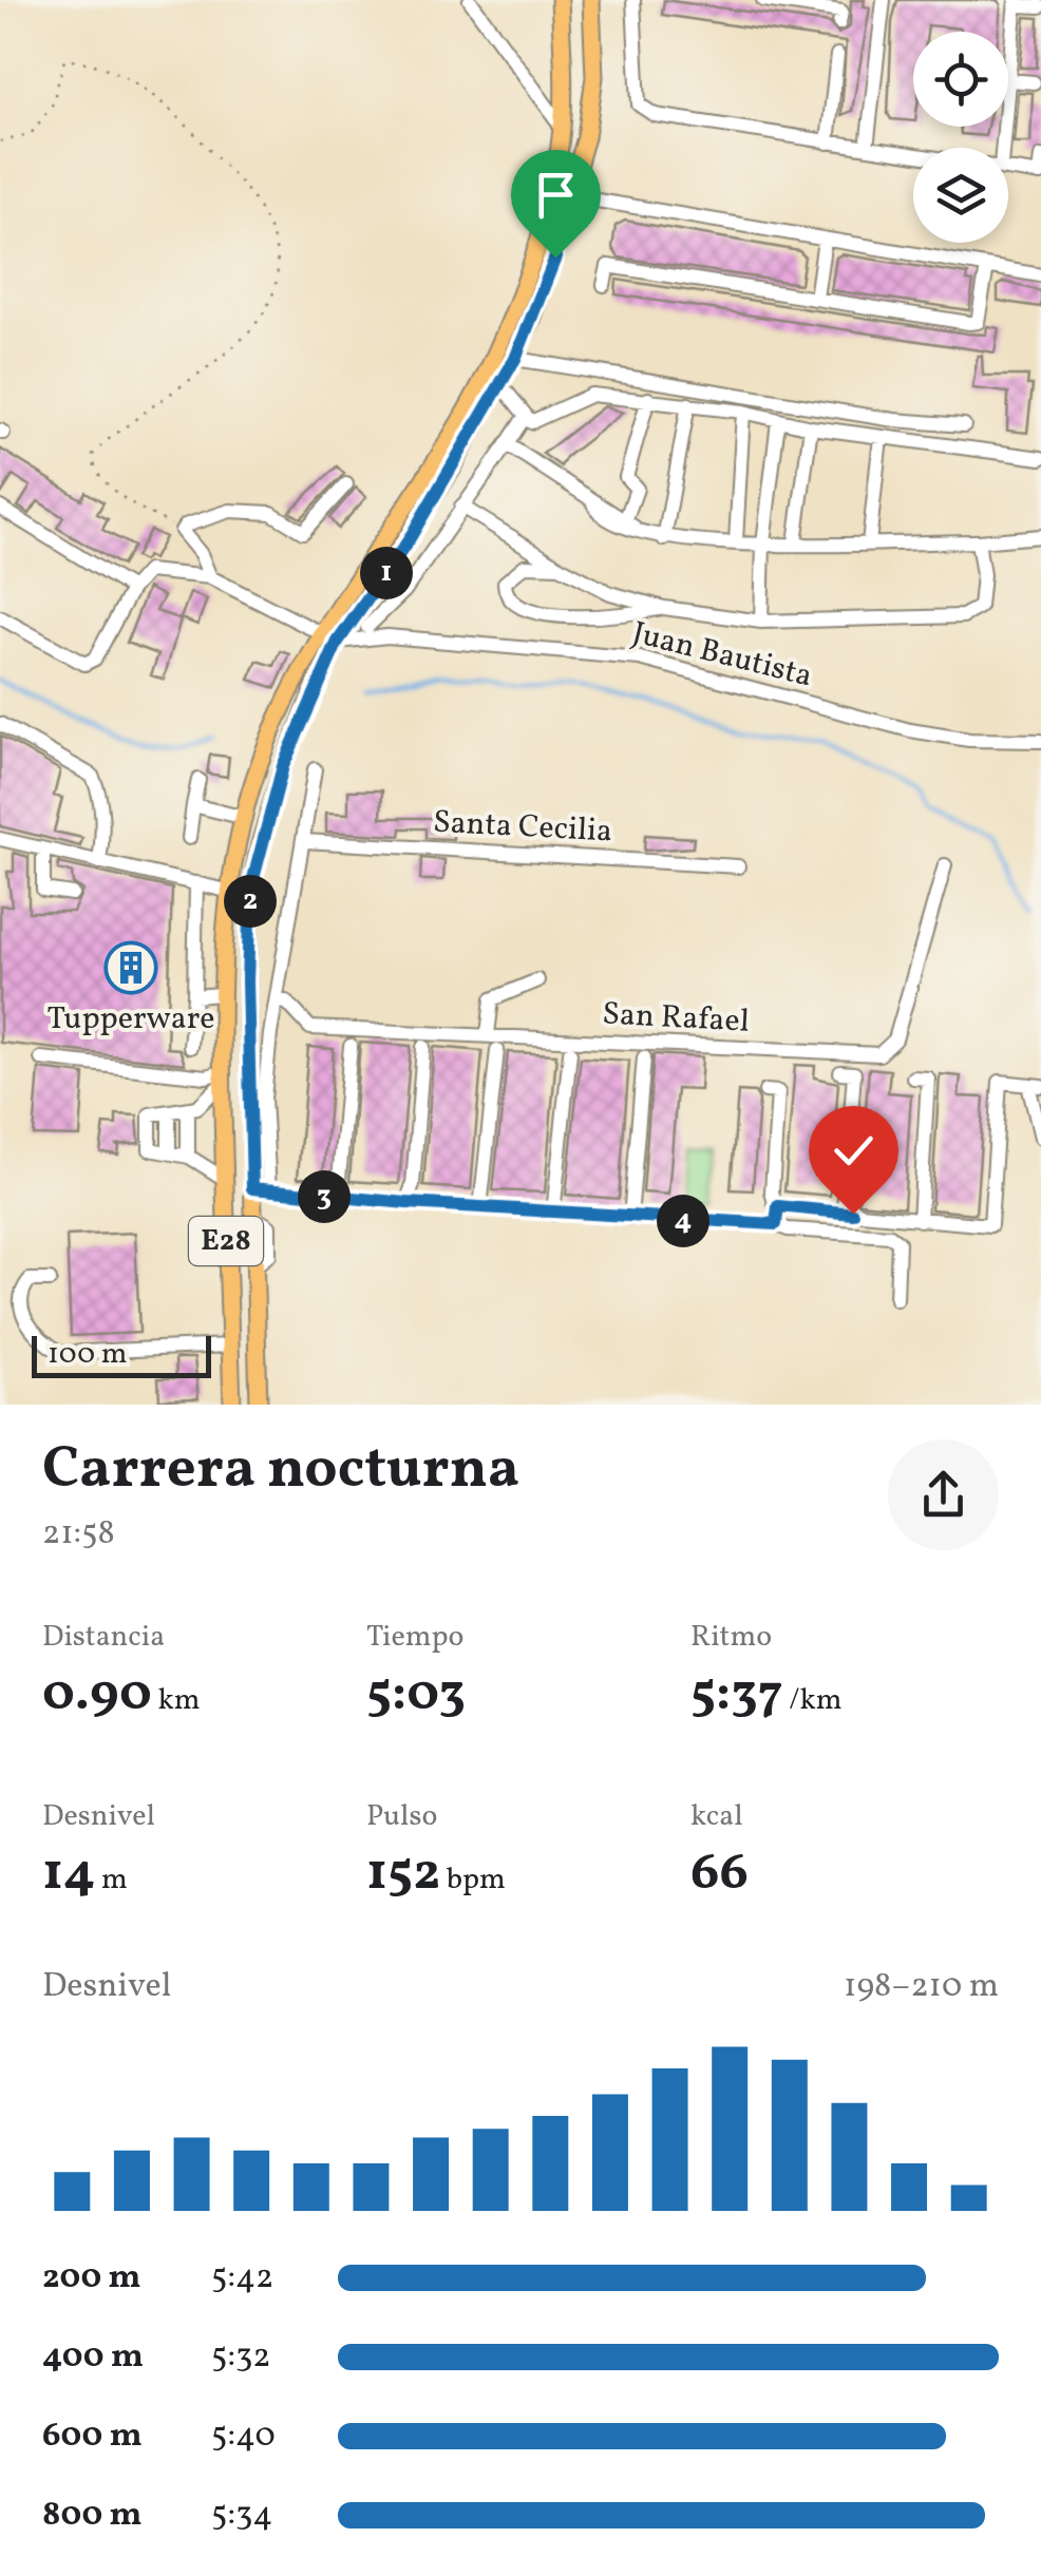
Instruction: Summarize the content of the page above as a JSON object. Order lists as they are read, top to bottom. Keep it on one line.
{"streets":{"main road":["E28"],"street":["Juan Bautista","Santa Cecilia","San Rafael"]},"crossings":[["Juan Bautista","E28"]],"places":{"building":["Tupperware"]},"scale_bar":"100 m","page":{"pins":["1","2","3","4"],"scale":"100 m","heading":["Carrera nocturna","21:58"],"stats":[["Distancia","0.90 km"],["Tiempo","5:03"],["Ritmo","5:37 /km"],["Desnivel","14 m"],["Pulso","152 bpm"],["kcal","66"]],"chart":["Desnivel","198–210 m"],"list":[{"name":"200 m","note":"5:42"},{"name":"400 m","note":"5:32"},{"name":"600 m","note":"5:40"},{"name":"800 m","note":"5:34"}]}}
